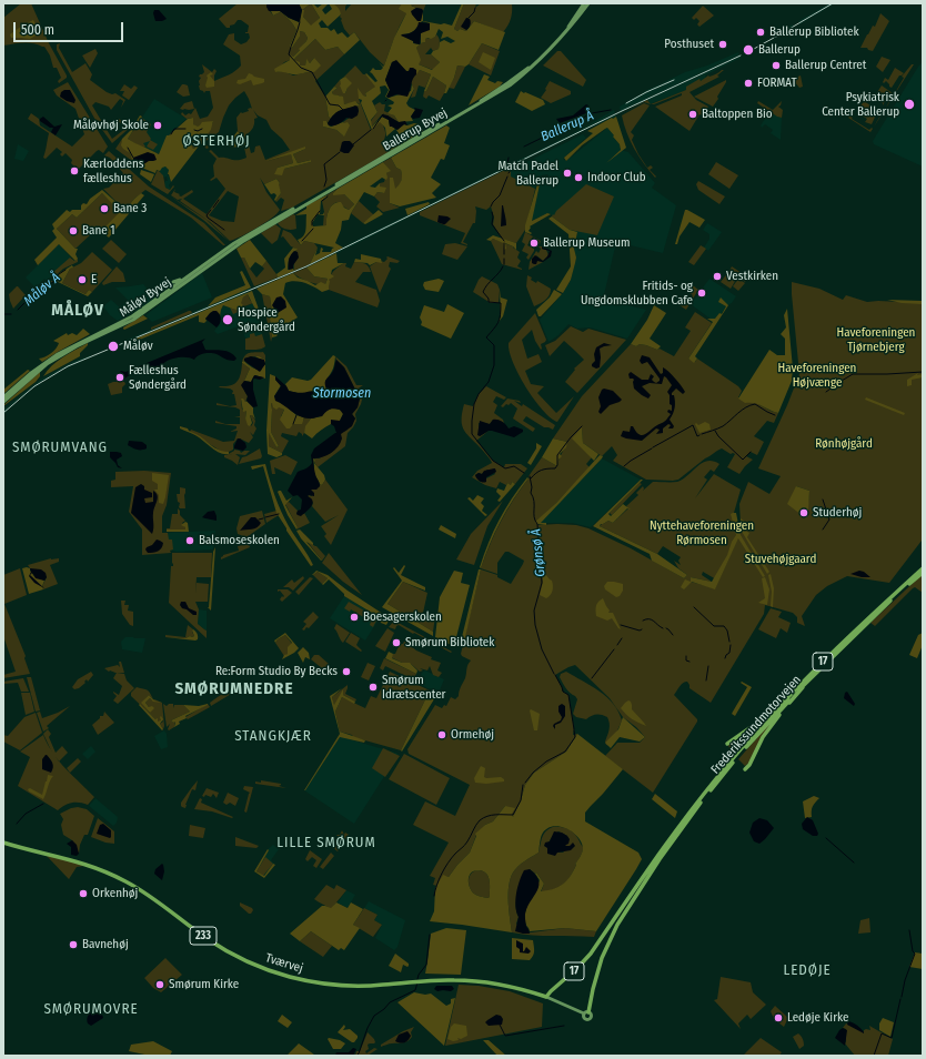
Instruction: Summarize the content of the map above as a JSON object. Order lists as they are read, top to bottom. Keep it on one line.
{"streets":{"highway":["17","Frederikssundmotorvejen","233","Tværvej"],"main road":["Ballerup Byvej","Måløv Byvej"]},"crossings":[["Ballerup Byvej","Måløv Byvej"],["Frederikssundmotorvejen","Tværvej"]],"districts":["ØSTERHØJ","MÅLØV","SMØRUMVANG","SMØRUMNEDRE","STANGKJÆR","LILLE SMØRUM","LEDØJE","SMØRUMOVRE"],"water":["Ballerup Å","Måløv Å","Stormosen","Grønsø Å"],"parks":["Haveforeningen Tjørnebjerg","Haveforeningen Højvænge","Rønhøjgård","Nyttehaveforeningen Rørmosen","Stuvehøjgaard"],"places":["Ballerup Bibliotek","Posthuset","Ballerup","Ballerup Centret","FORMAT","Psykiatrisk Center Ballerup","Baltoppen Bio","Måløvhøj Skole","Kærloddens fælleshus","Match Padel Ballerup","Indoor Club","Bane 3","Bane 1","Ballerup Museum","Vestkirken","E","Fritids- og Ungdomsklubben Cafe","Hospice Søndergård","Måløv","Fælleshus Søndergård","Studerhøj","Balsmoseskolen","Boesagerskolen","Smørum Bibliotek","Re:Form Studio By Becks","Smørum Idrætscenter","Ormehøj","Orkenhøj","Bavnehøj","Smørum Kirke","Ledøje Kirke"],"scale_bar":"500 m"}
